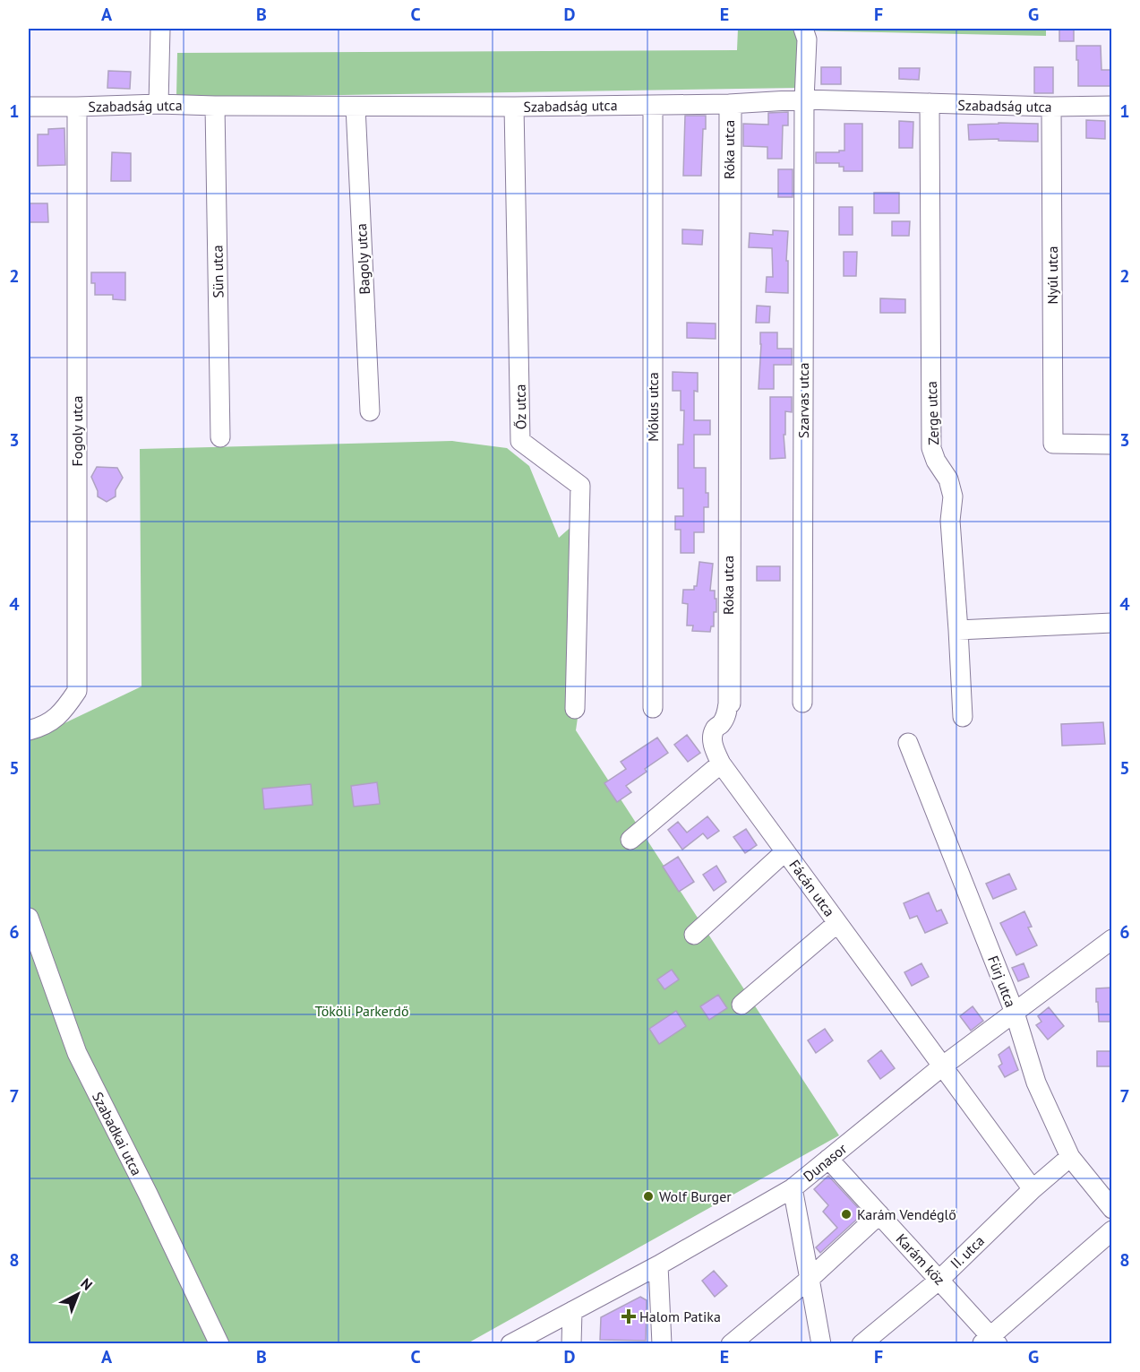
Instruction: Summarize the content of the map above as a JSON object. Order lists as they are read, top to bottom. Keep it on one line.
{"streets":{"street":["Szabadság utca","Róka utca","Bagoly utca","Sün utca","Nyúl utca","Szarvas utca","Őz utca","Mókus utca","Zerge utca","Fogoly utca","Fácán utca","Fürj utca","Szabadkai utca","Dunasor","II. utca","Karám köz"]},"crossings":[["Szabadság utca","Róka utca"],["Szabadság utca","Bagoly utca"],["Szabadság utca","Sün utca"],["Szabadság utca","Nyúl utca"],["Szabadság utca","Szarvas utca"],["Szabadság utca","Őz utca"],["Szabadság utca","Mókus utca"],["Szabadság utca","Zerge utca"],["Szabadság utca","Fogoly utca"],["Róka utca","Fácán utca"],["Fácán utca","Dunasor"],["Fácán utca","II. utca"],["Fürj utca","Dunasor"],["Fürj utca","II. utca"],["Dunasor","Karám köz"],["II. utca","Karám köz"]],"parks":["Tököli Parkerdő"],"places":{"other":["Wolf Burger","Karám Vendéglő"],"health":["Halom Patika"]},"north":"top right","grid":{"columns":["A","B","C","D","E","F","G"],"rows":["1","2","3","4","5","6","7","8"]}}
